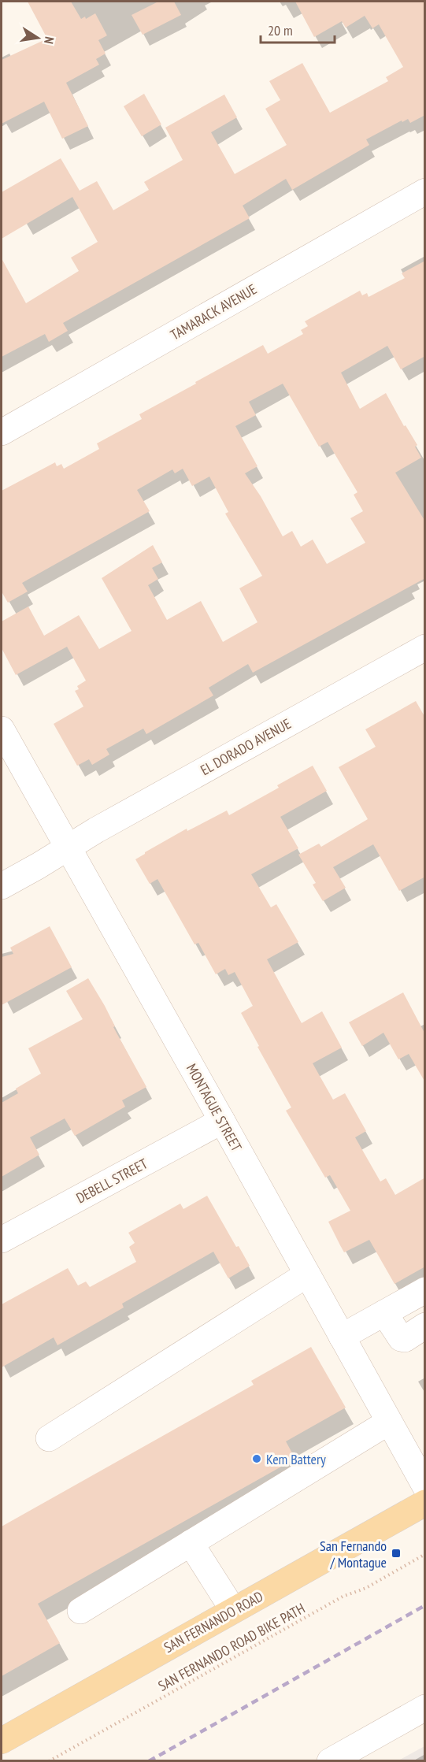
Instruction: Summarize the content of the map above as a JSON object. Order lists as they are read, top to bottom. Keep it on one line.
{"streets":{"main road":["SAN FERNANDO ROAD"],"street":["TAMARACK AVENUE","EL DORADO AVENUE","MONTAGUE STREET","DEBELL STREET"],"path":["SAN FERNANDO ROAD BIKE PATH"]},"crossings":[["EL DORADO AVENUE","MONTAGUE STREET"],["MONTAGUE STREET","DEBELL STREET"]],"places":{"other":["Kem Battery"],"transit":["San Fernando / Montague"]},"scale_bar":"20 m","north":"right"}
